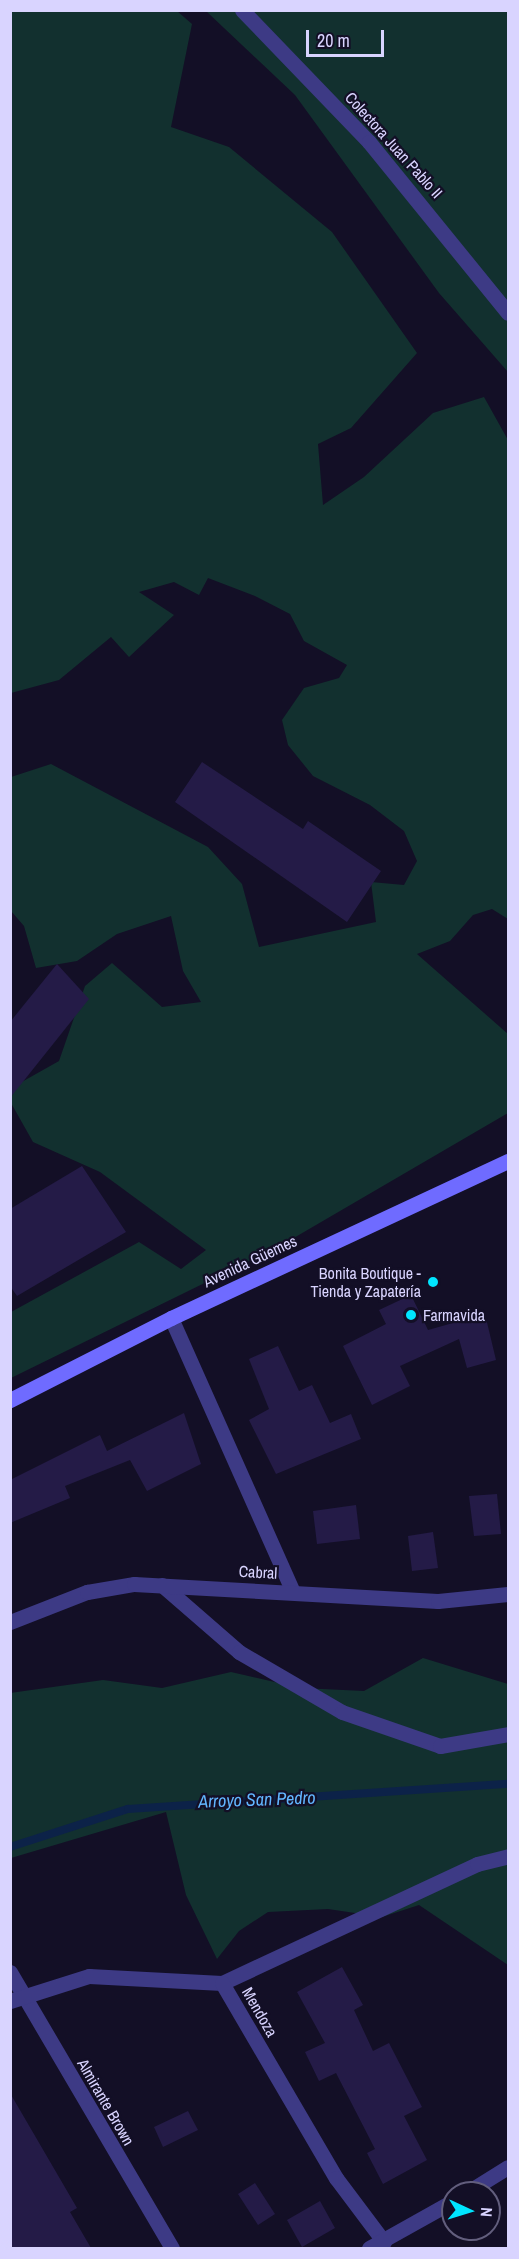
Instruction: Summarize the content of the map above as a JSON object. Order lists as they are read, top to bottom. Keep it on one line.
{"streets":{"main road":["Avenida Güemes"],"street":["Colectora Juan Pablo II","Cabral","Mendoza","Almirante Brown"]},"crossings":[["Mendoza","Almirante Brown"]],"water":["Arroyo San Pedro"],"places":["Bonita Boutique - Tienda y Zapatería","Farmavida"],"scale_bar":"20 m","north":"right"}
